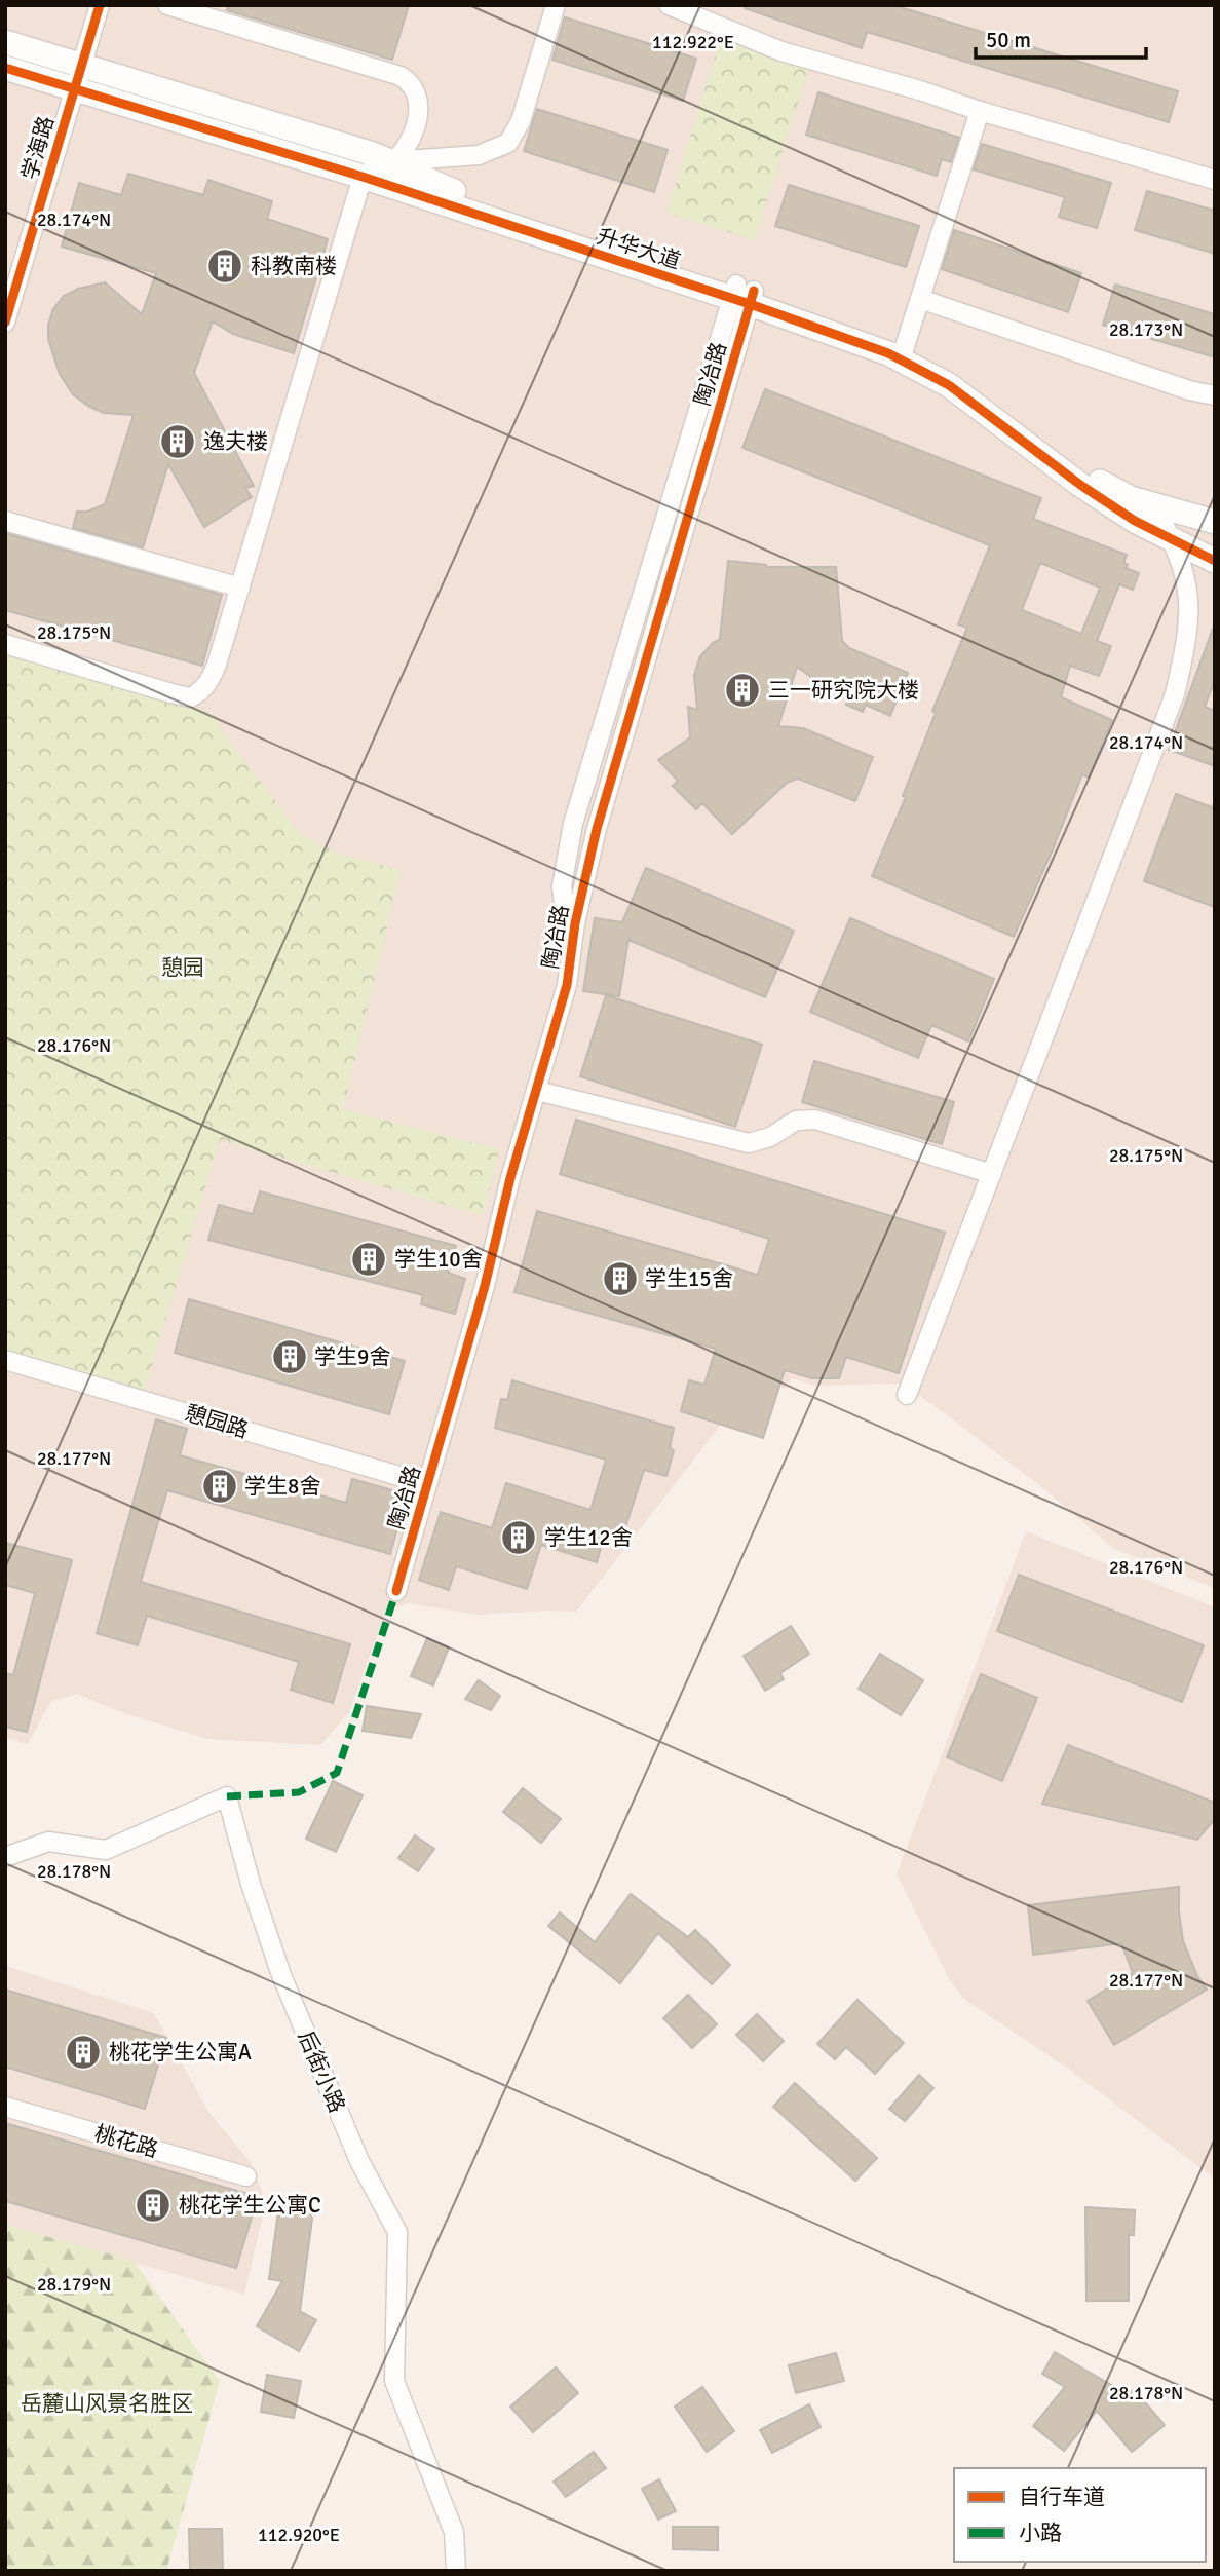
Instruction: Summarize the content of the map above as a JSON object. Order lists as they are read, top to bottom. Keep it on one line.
{"streets":{"street":["学海路","升华大道","陶冶路","憩园路","后街小路","桃花路"]},"crossings":[["学海路","升华大道"],["升华大道","陶冶路"],["陶冶路","憩园路"]],"parks":["憩园","岳麓山风景名胜区"],"places":{"building":["科教南楼","逸夫楼","三一研究院大楼","学生10舍","学生15舍","学生9舍","学生8舍","学生12舍","桃花学生公寓A","桃花学生公寓C"]},"legend":["自行车道","小路"],"scale_bar":"50 m","coordinates":["112.922°E","28.174°N","28.173°N","28.175°N","28.176°N","28.177°N","28.178°N","28.179°N","112.920°E"]}
